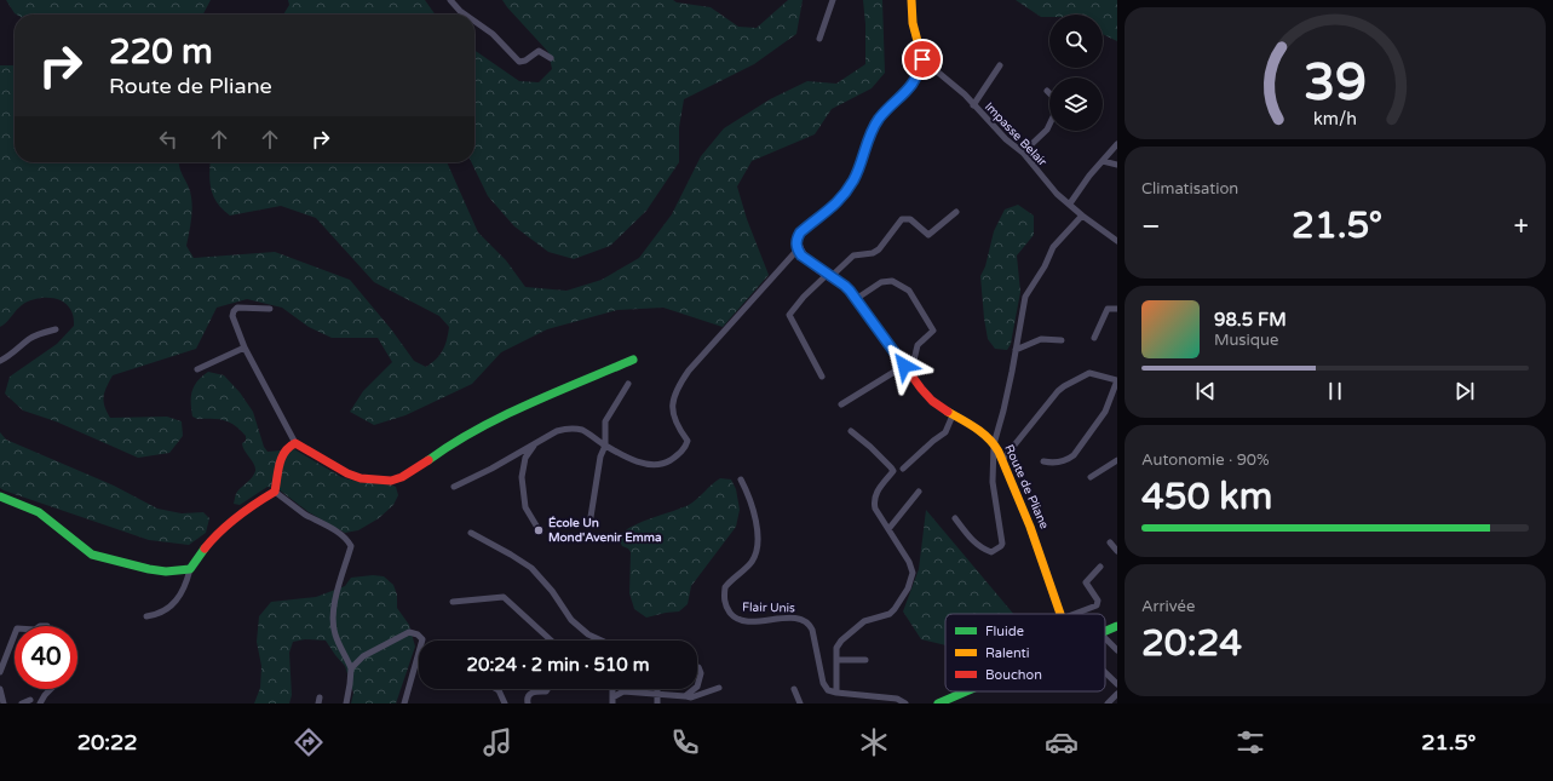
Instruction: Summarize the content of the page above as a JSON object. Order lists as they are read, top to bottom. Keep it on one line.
{"streets":{"street":["Impasse Belair","Route de Pliane","Flair Unis"]},"places":["École Un Mond'Avenir Emma"],"legend":["Fluide","Ralenti","Bouchon"],"page":{"turn":["220 m","Route de Pliane"],"tile":["Climatisation",["Autonomie · 90%","450 km"],["Arrivée","20:24"]],"heat":["−","21.5°","+"],"song":["98.5 FM","Musique"],"limit":"40","trip":"20:24 · 2 min · 510 m","tabs":["20:22","21.5°"],"gauge":["39","km/h"]}}
